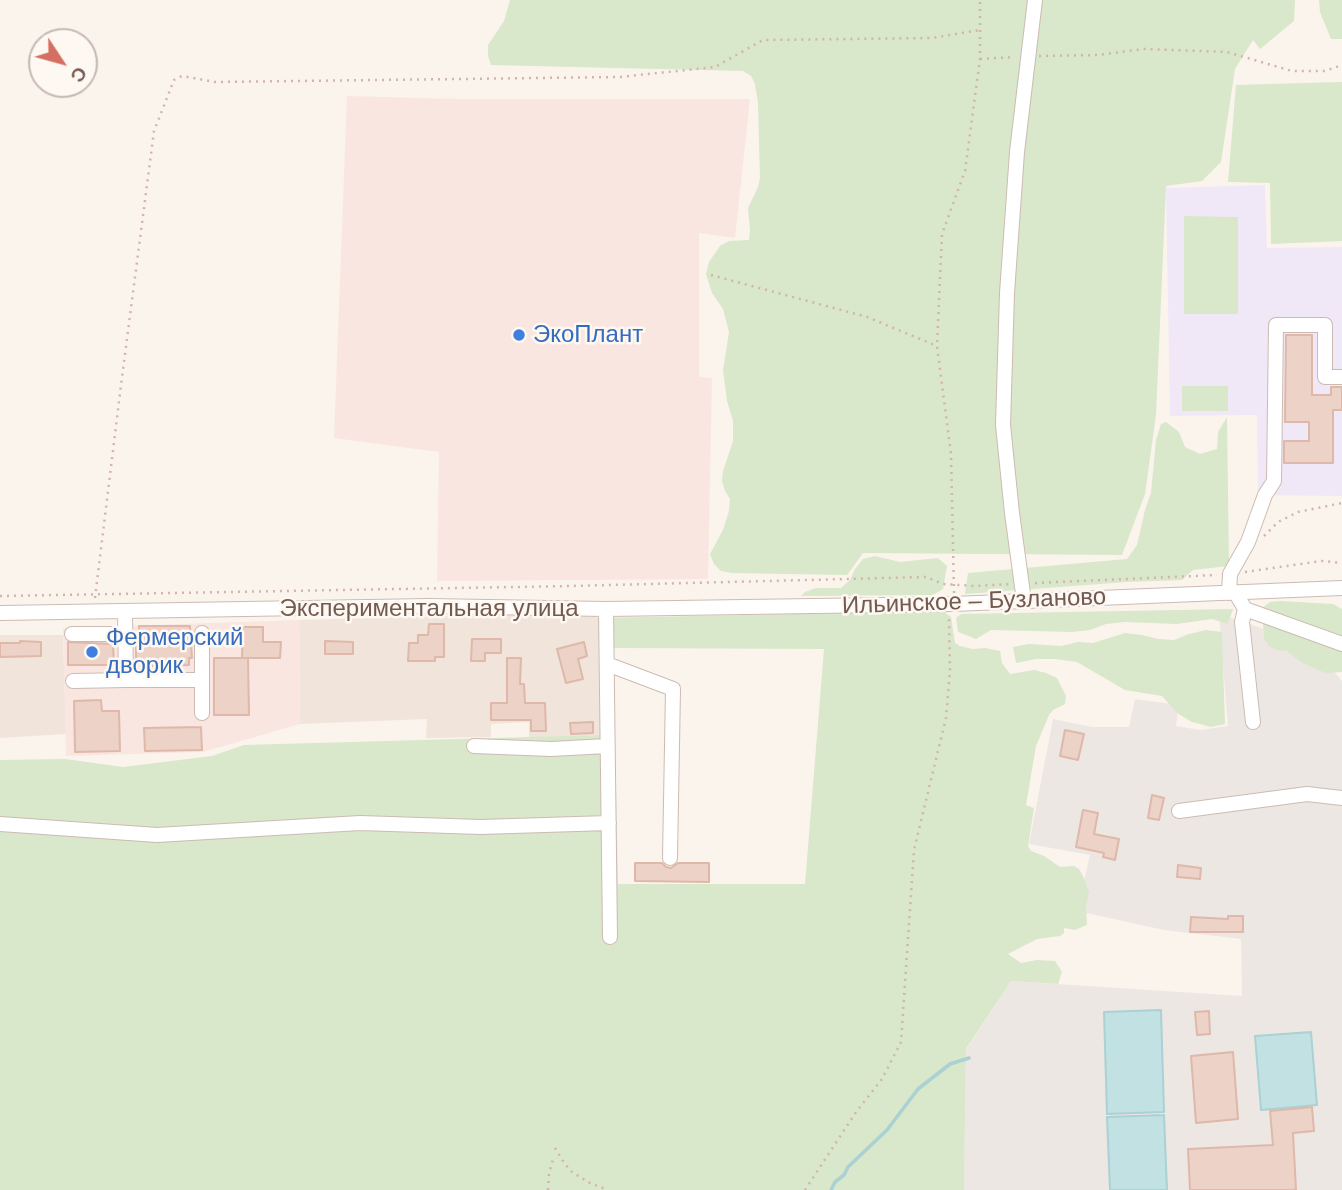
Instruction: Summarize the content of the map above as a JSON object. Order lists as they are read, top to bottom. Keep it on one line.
{"streets":{"street":["Ильинское – Бузланово","Экспериментальная улица"]},"crossings":[["Ильинское – Бузланово","Экспериментальная улица"]],"places":["ЭкоПлант","Фермерский дворик"],"north":"bottom right"}
